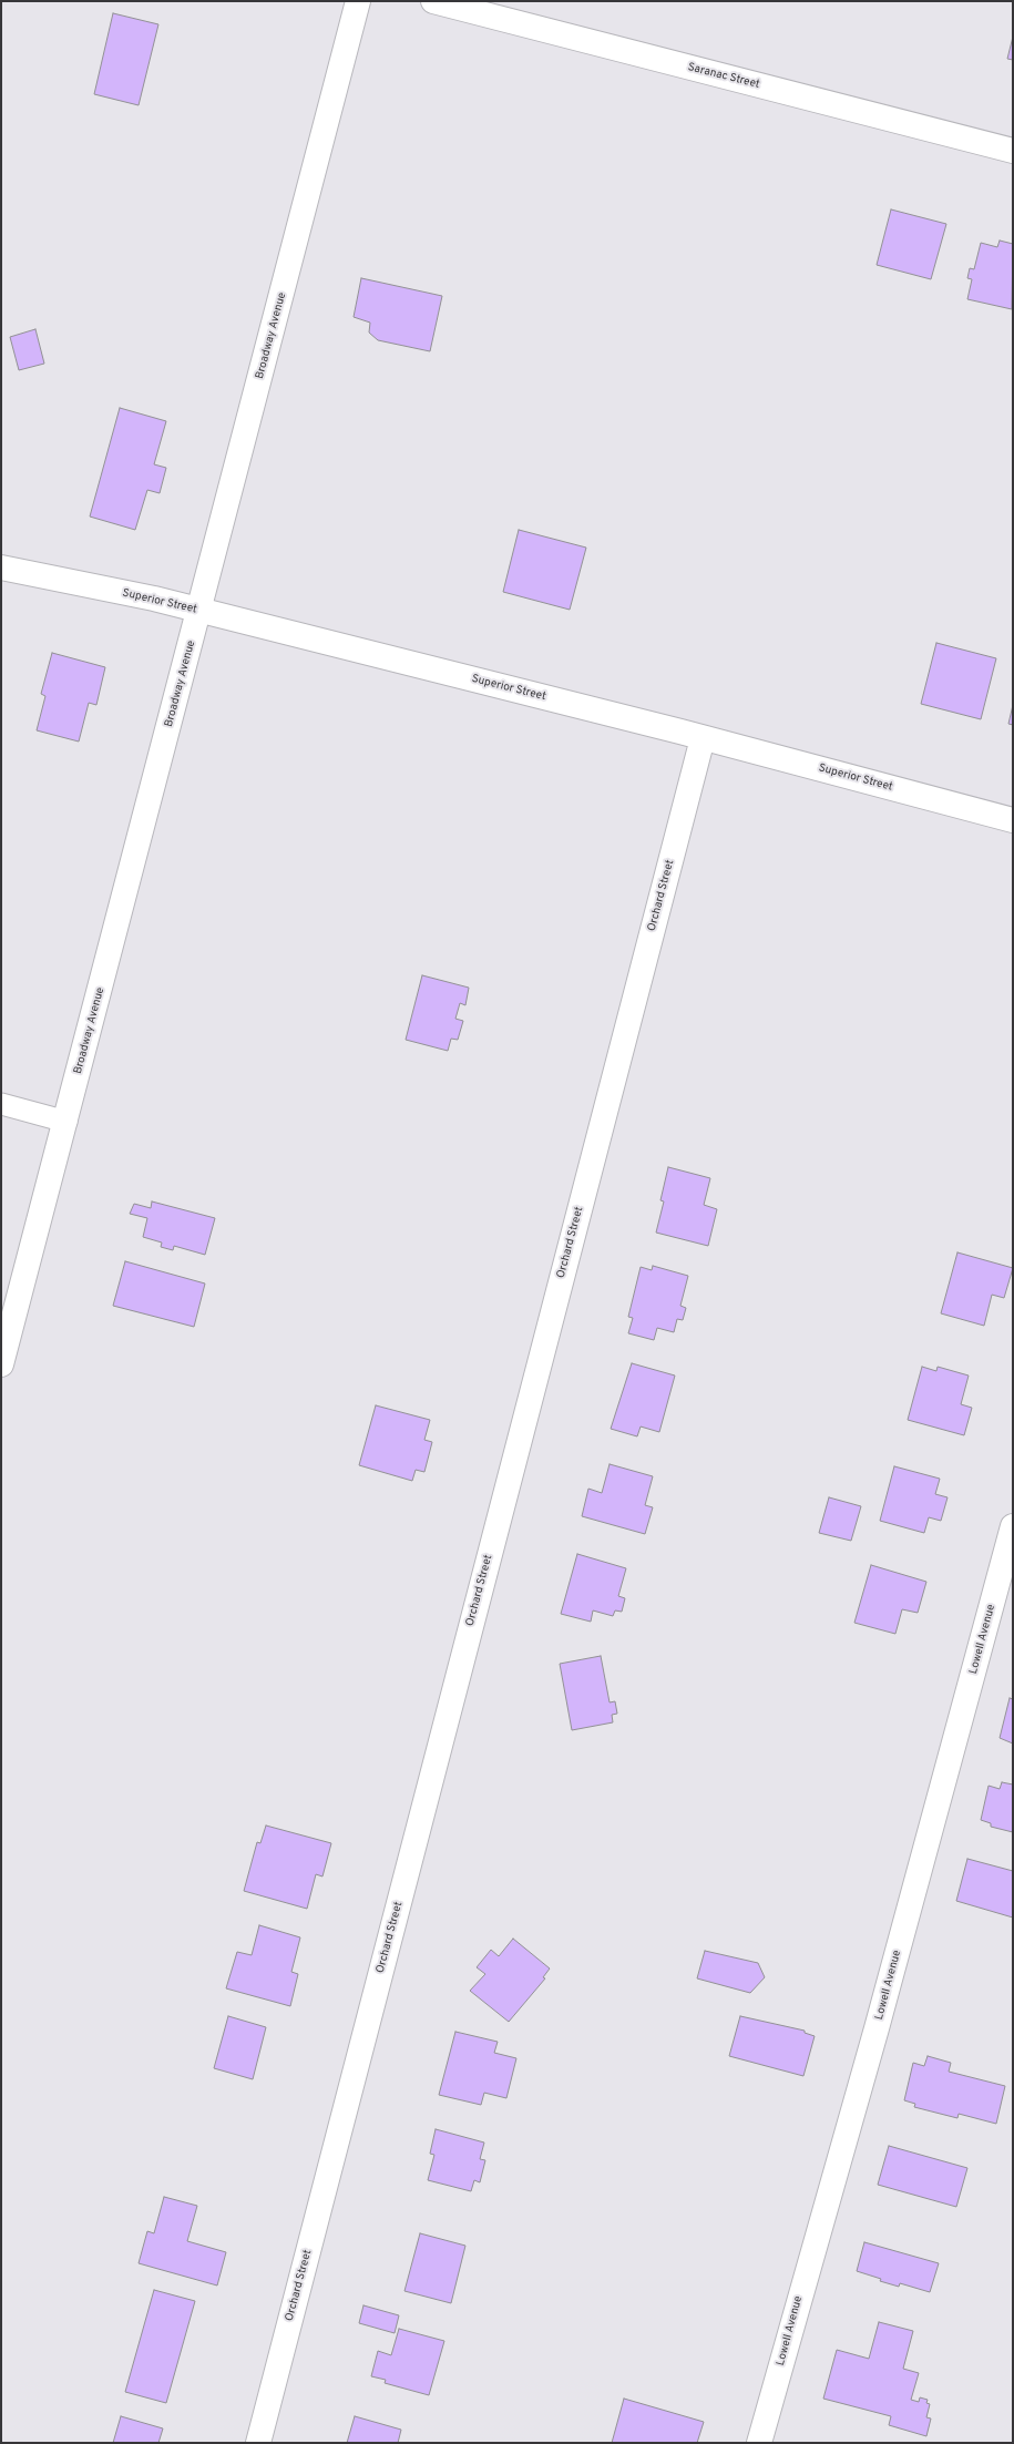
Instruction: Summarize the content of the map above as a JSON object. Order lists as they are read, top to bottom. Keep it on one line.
{"streets":{"street":["Saranac Street","Broadway Avenue","Superior Street","Orchard Street","Lowell Avenue"]},"crossings":[["Broadway Avenue","Superior Street"],["Superior Street","Orchard Street"]]}
